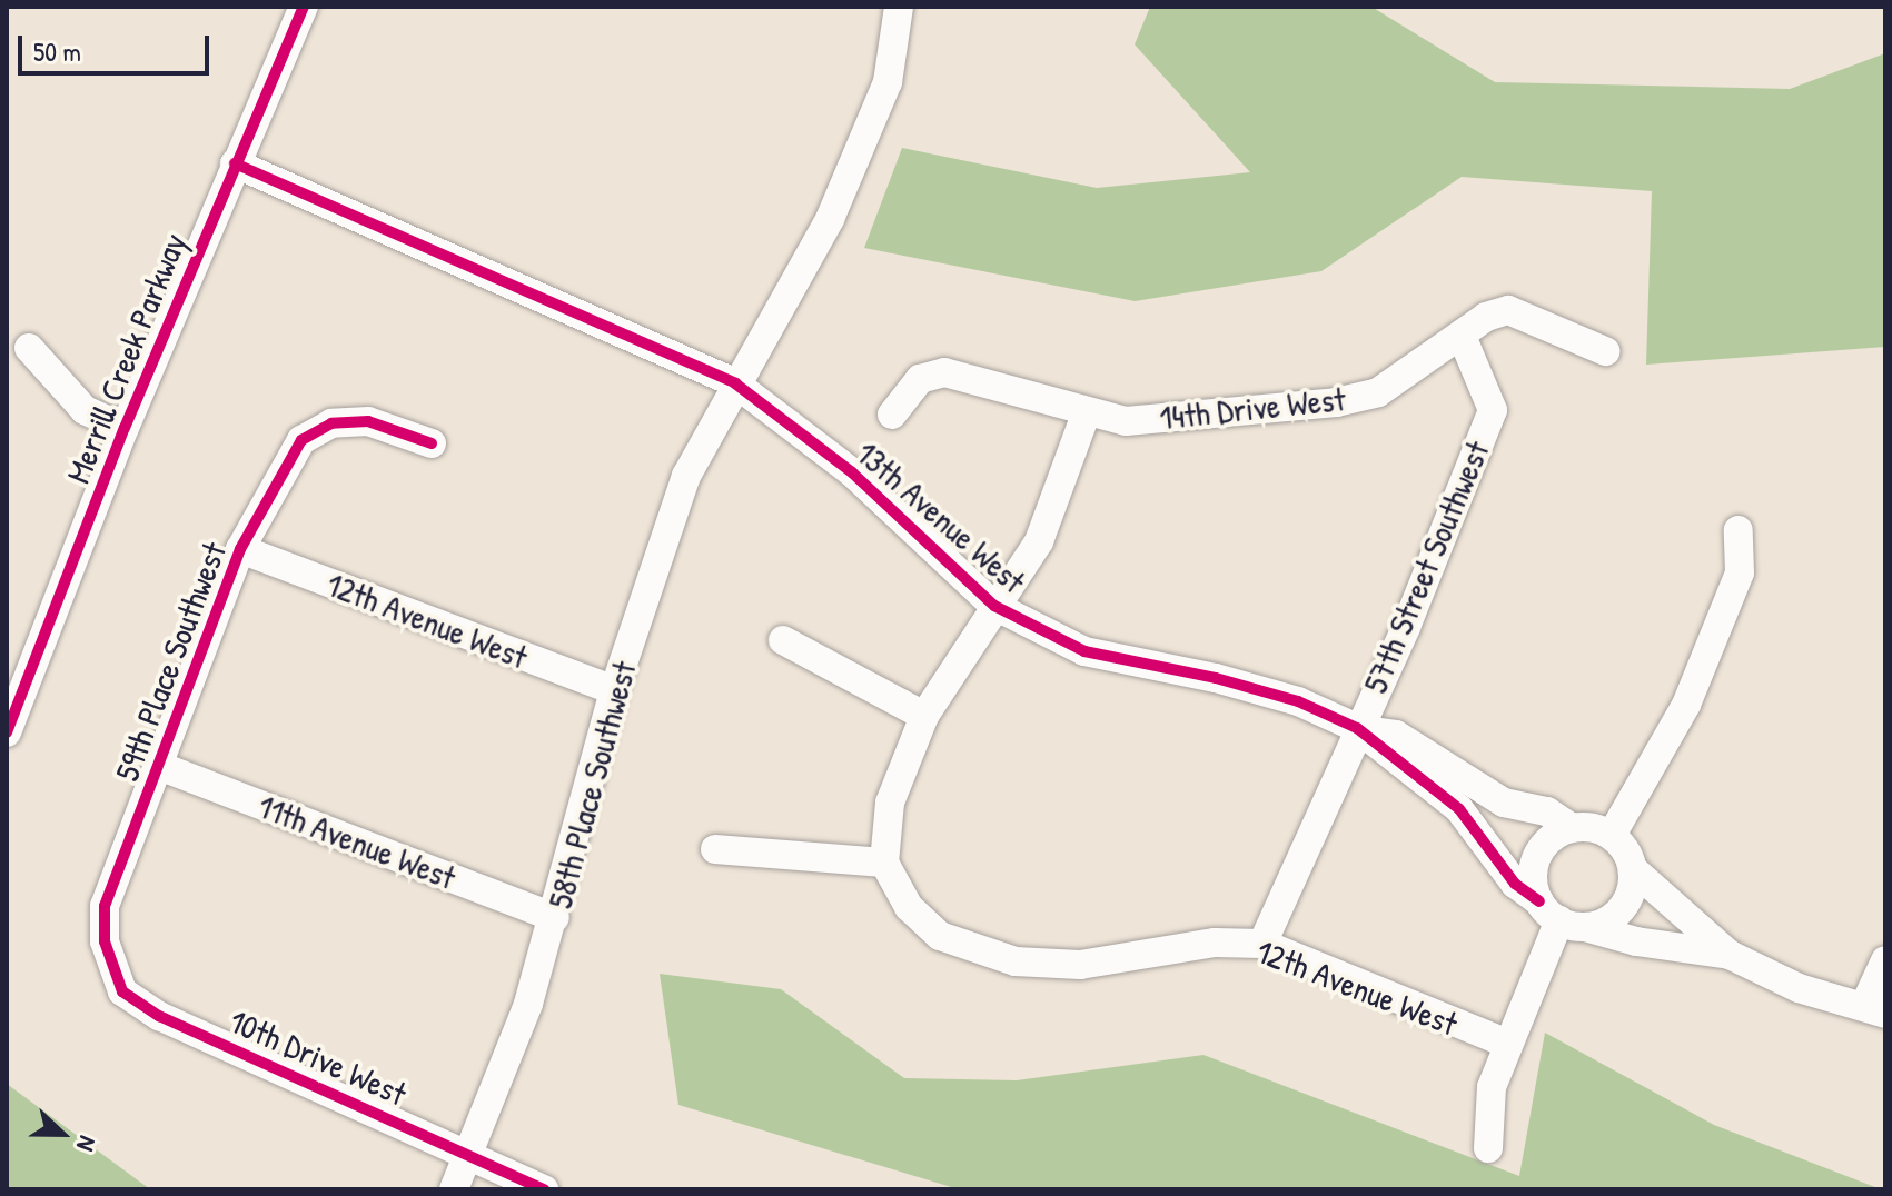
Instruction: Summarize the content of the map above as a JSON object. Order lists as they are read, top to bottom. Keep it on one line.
{"streets":{"street":["Merrill Creek Parkway","14th Drive West","13th Avenue West","57th Street Southwest","12th Avenue West","59th Place Southwest","58th Place Southwest","11th Avenue West","10th Drive West"]},"crossings":[["Merrill Creek Parkway","13th Avenue West"],["14th Drive West","57th Street Southwest"],["13th Avenue West","57th Street Southwest"],["13th Avenue West","58th Place Southwest"],["57th Street Southwest","12th Avenue West"],["12th Avenue West","59th Place Southwest"],["12th Avenue West","58th Place Southwest"],["59th Place Southwest","11th Avenue West"],["59th Place Southwest","10th Drive West"],["58th Place Southwest","11th Avenue West"],["58th Place Southwest","10th Drive West"]],"scale_bar":"50 m","north":"right"}
